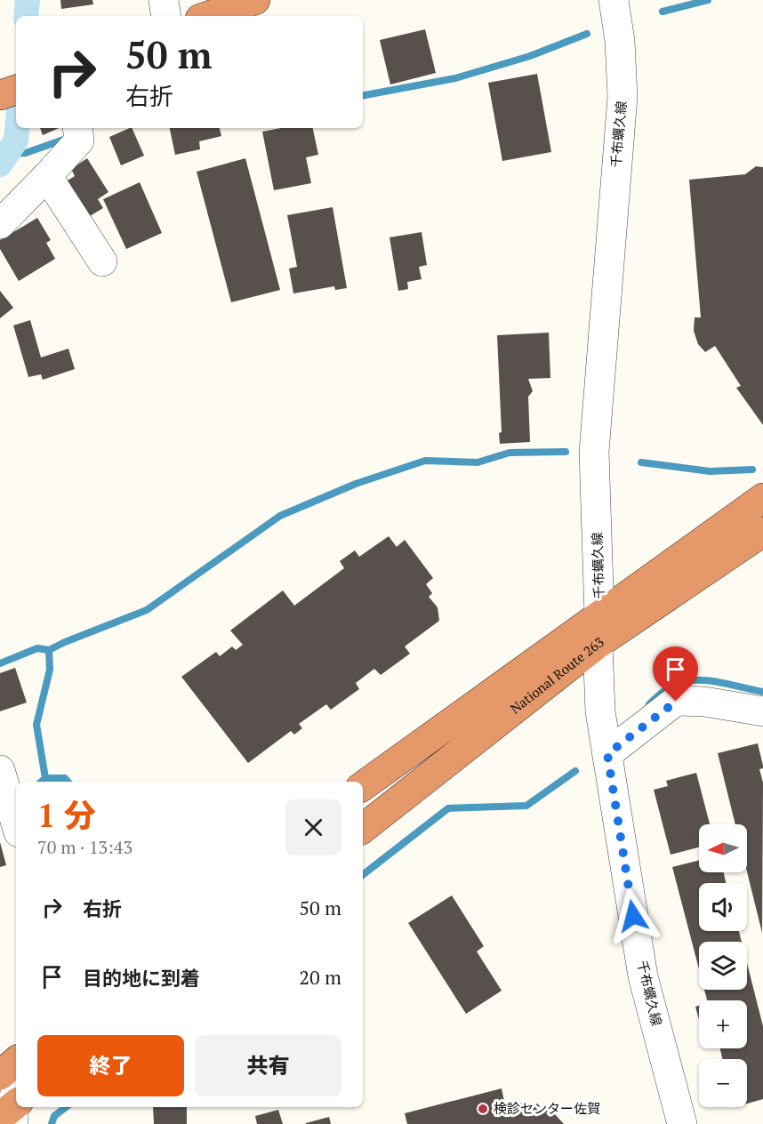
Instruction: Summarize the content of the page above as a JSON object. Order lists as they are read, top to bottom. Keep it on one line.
{"streets":{"highway":["National Route 263"],"street":["千布蠣久線"]},"crossings":[["千布蠣久線","National Route 263"]],"places":["検診センター佐賀"],"north":"left","page":{"turn":["50 m","右折"],"heading":["1 分","70 m · 13:43"],"map_buttons":["+","−"],"list":[{"name":"右折","value":"50 m"},{"name":"目的地に到着","value":"20 m"}],"buttons":["終了","共有"]}}
